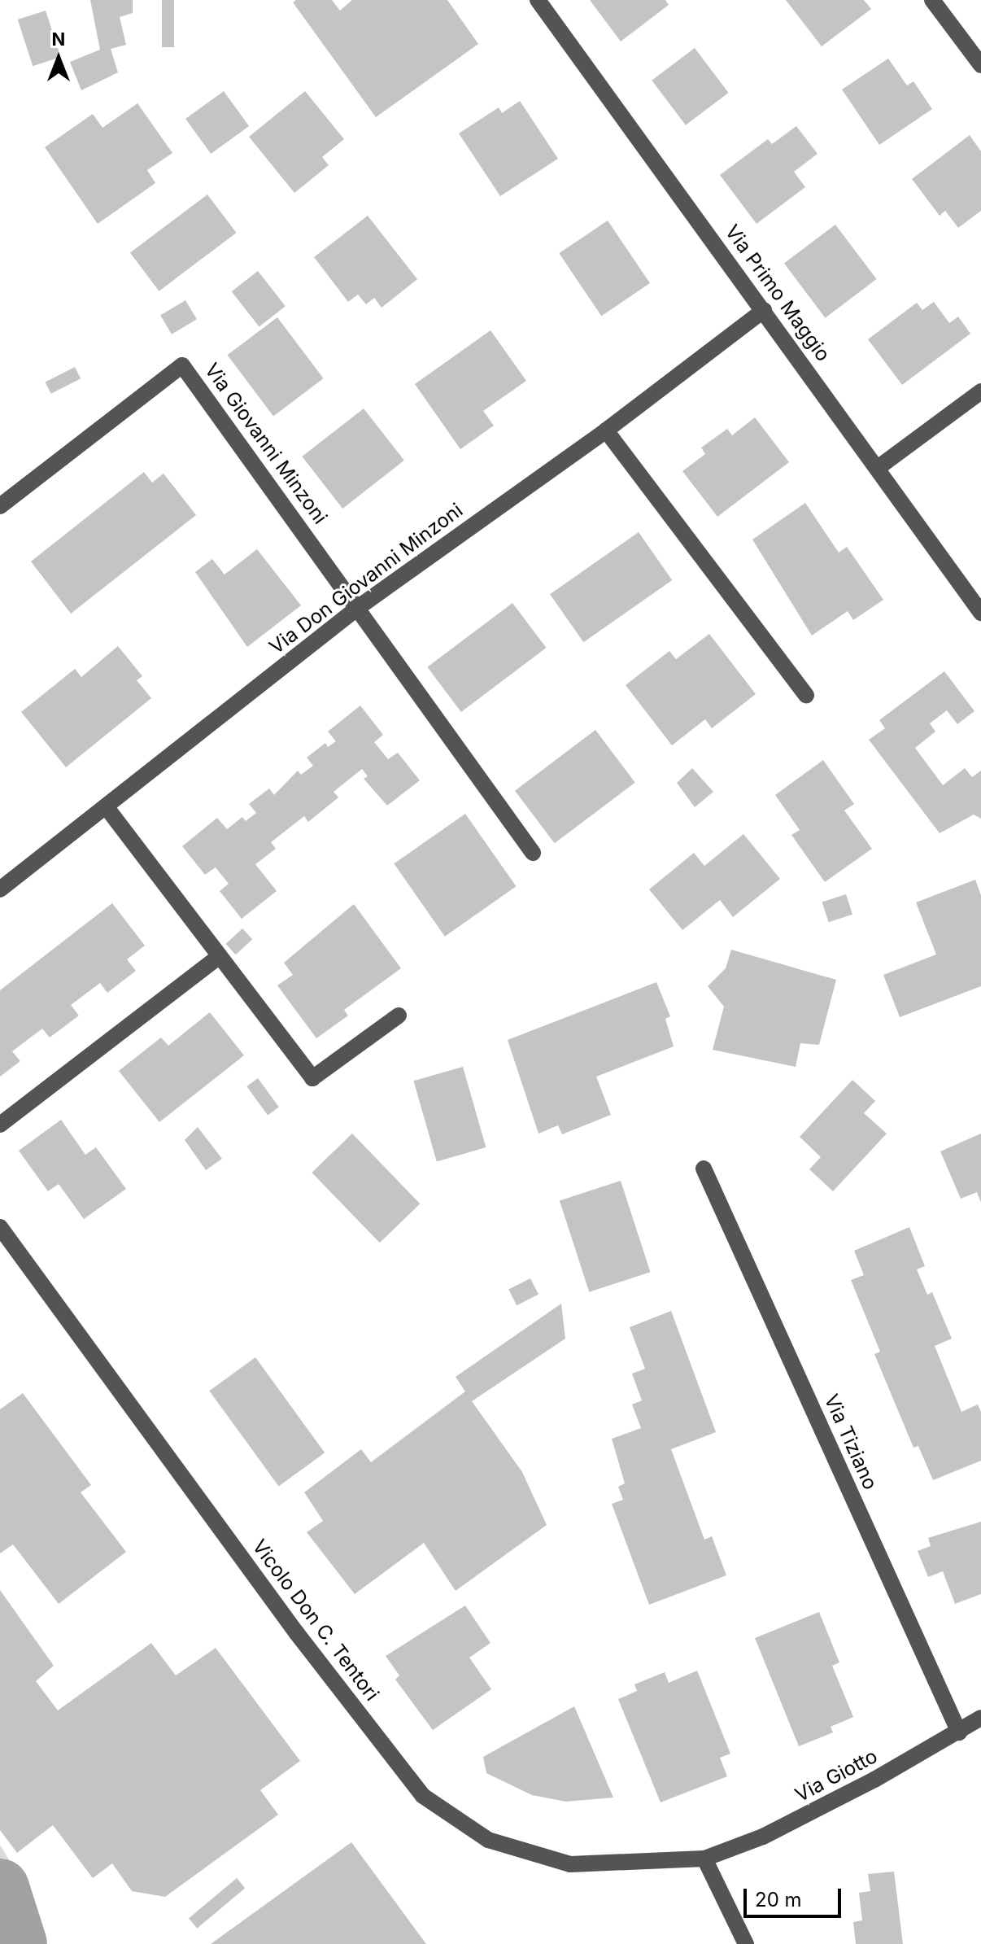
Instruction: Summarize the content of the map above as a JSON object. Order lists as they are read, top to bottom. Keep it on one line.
{"streets":{"street":["Via Primo Maggio","Via Giovanni Minzoni","Via Don Giovanni Minzoni","Via Tiziano","Vicolo Don C. Tentori","Via Giotto"]},"crossings":[["Via Primo Maggio","Via Don Giovanni Minzoni"],["Via Giovanni Minzoni","Via Don Giovanni Minzoni"],["Via Tiziano","Via Giotto"],["Vicolo Don C. Tentori","Via Giotto"]],"scale_bar":"20 m","north":"top"}
